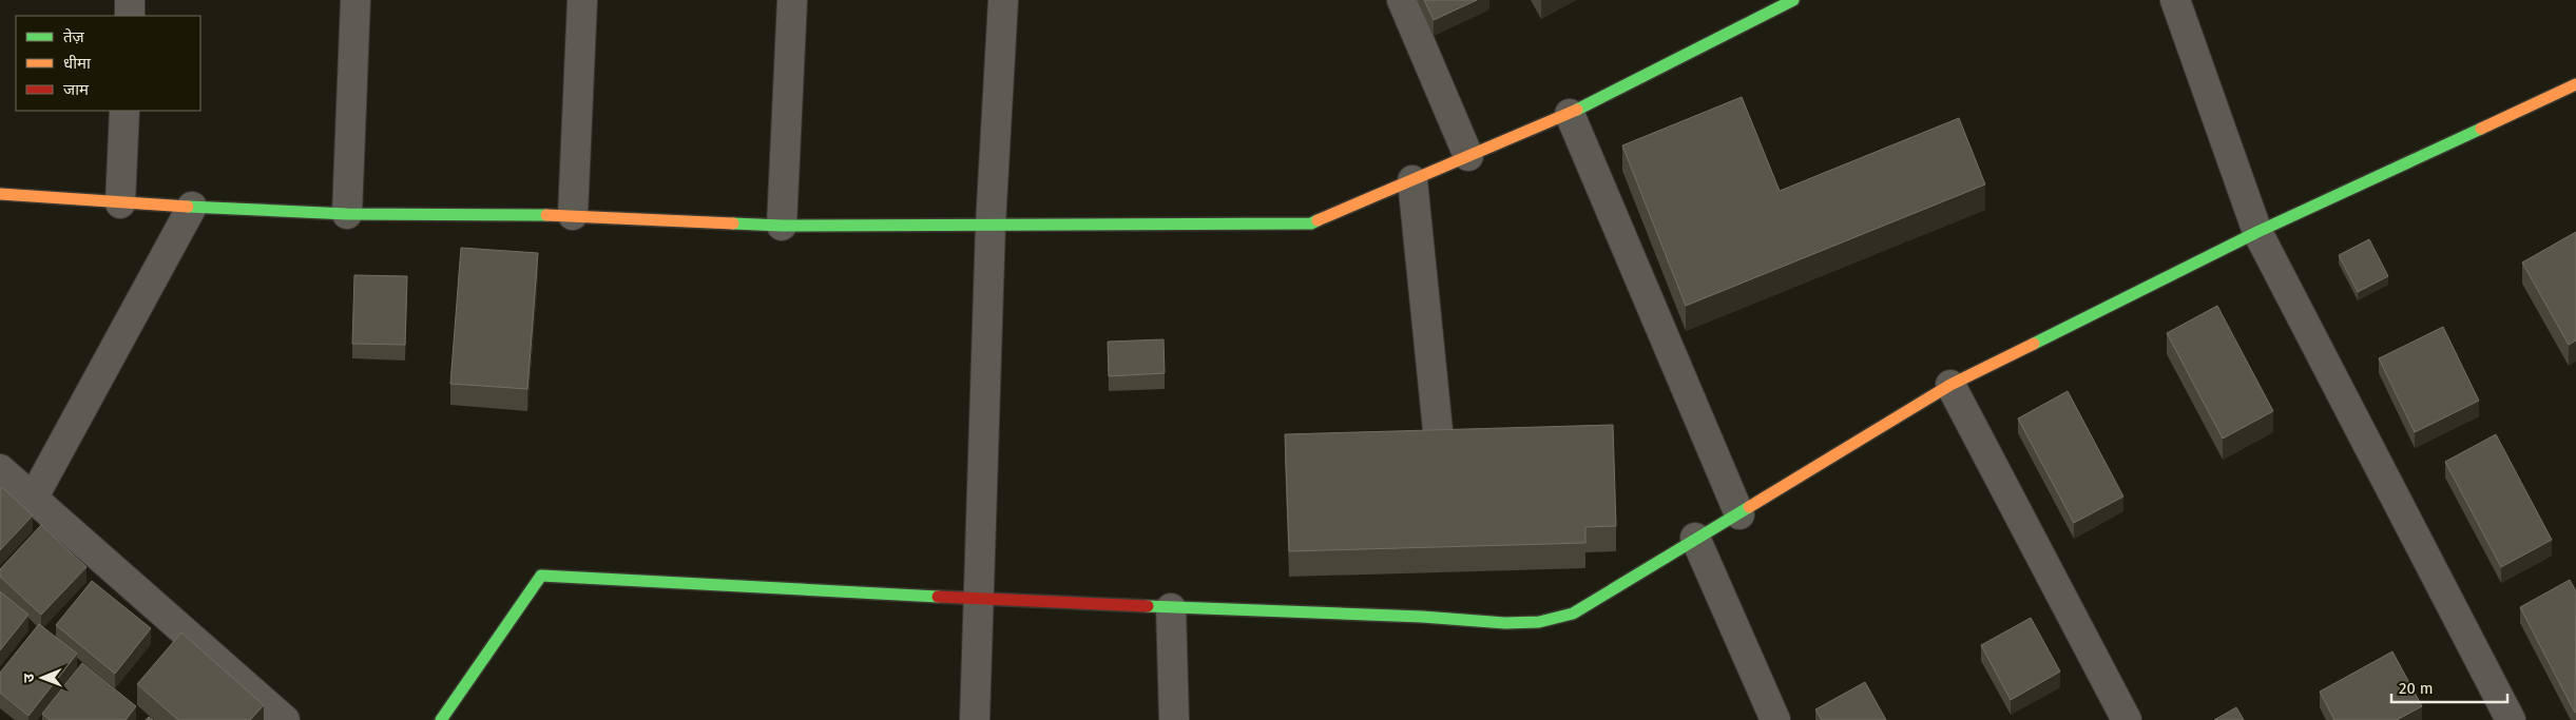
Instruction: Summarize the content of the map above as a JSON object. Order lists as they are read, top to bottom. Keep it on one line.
{"legend":["तेज़","धीमा","जाम"],"scale_bar":"20 m","north":"left"}
